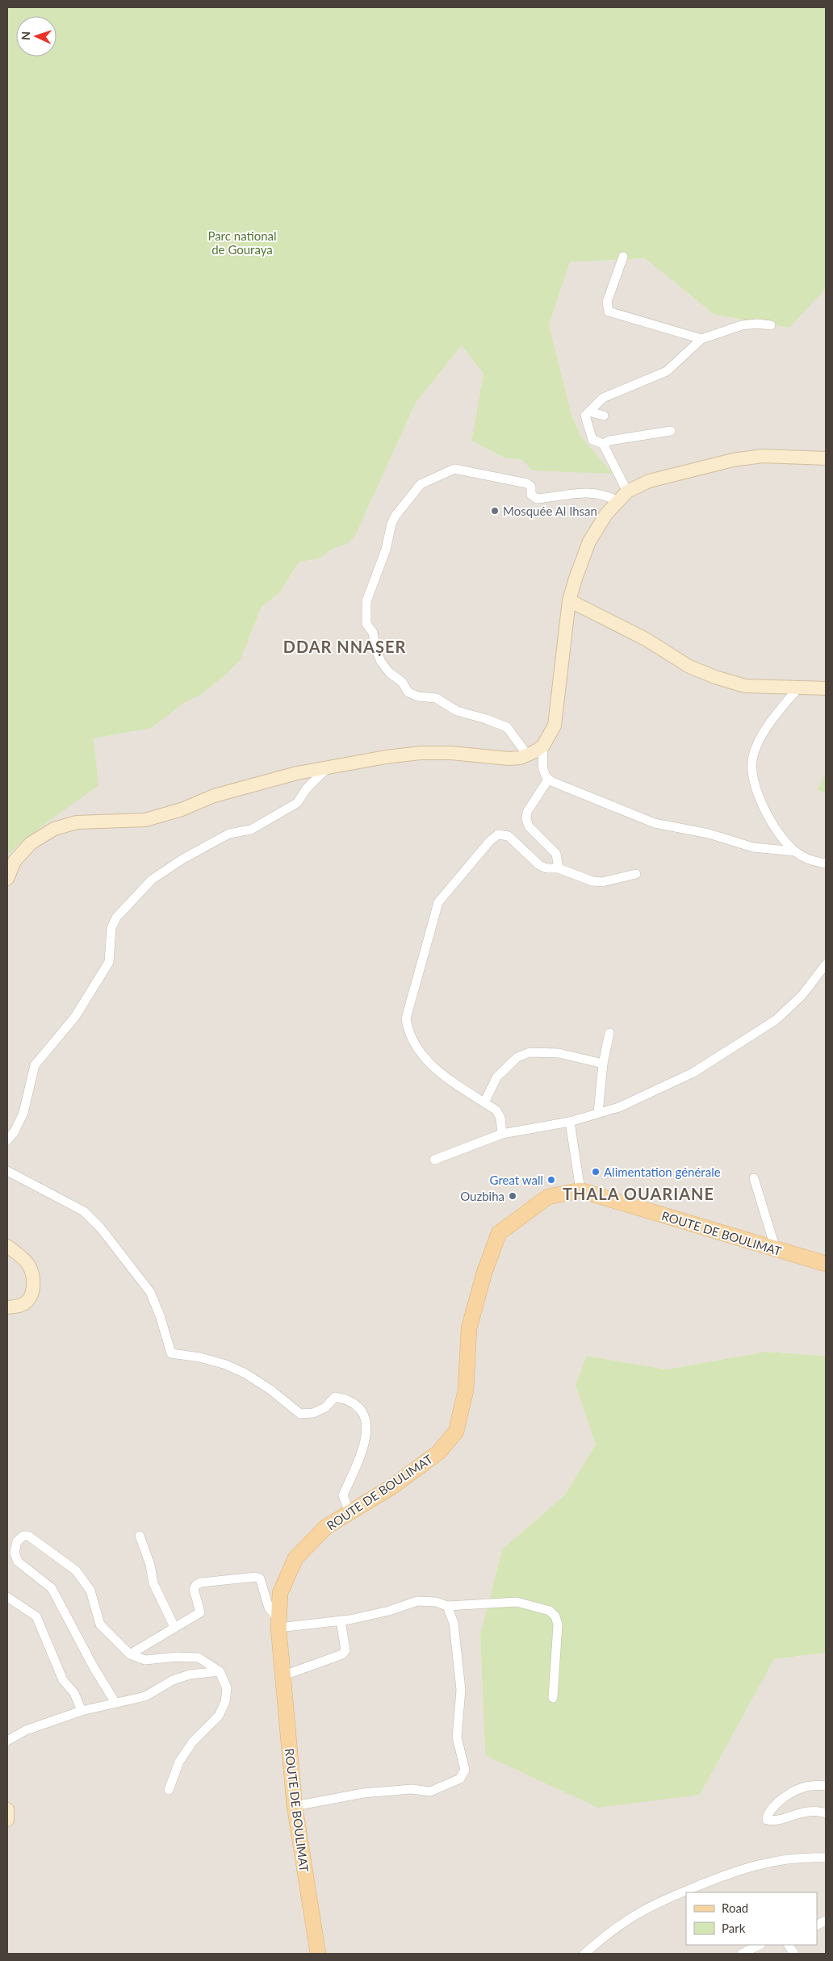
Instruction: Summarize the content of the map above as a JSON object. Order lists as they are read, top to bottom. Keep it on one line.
{"streets":{"main road":["ROUTE DE BOULIMAT"]},"districts":["DDAR NNAṢER","THALA OUARIANE"],"parks":["Parc national de Gouraya"],"places":["Mosquée Al Ihsan","Alimentation générale","Great wall","Ouzbiha"],"legend":["Road","Park"],"north":"left"}
